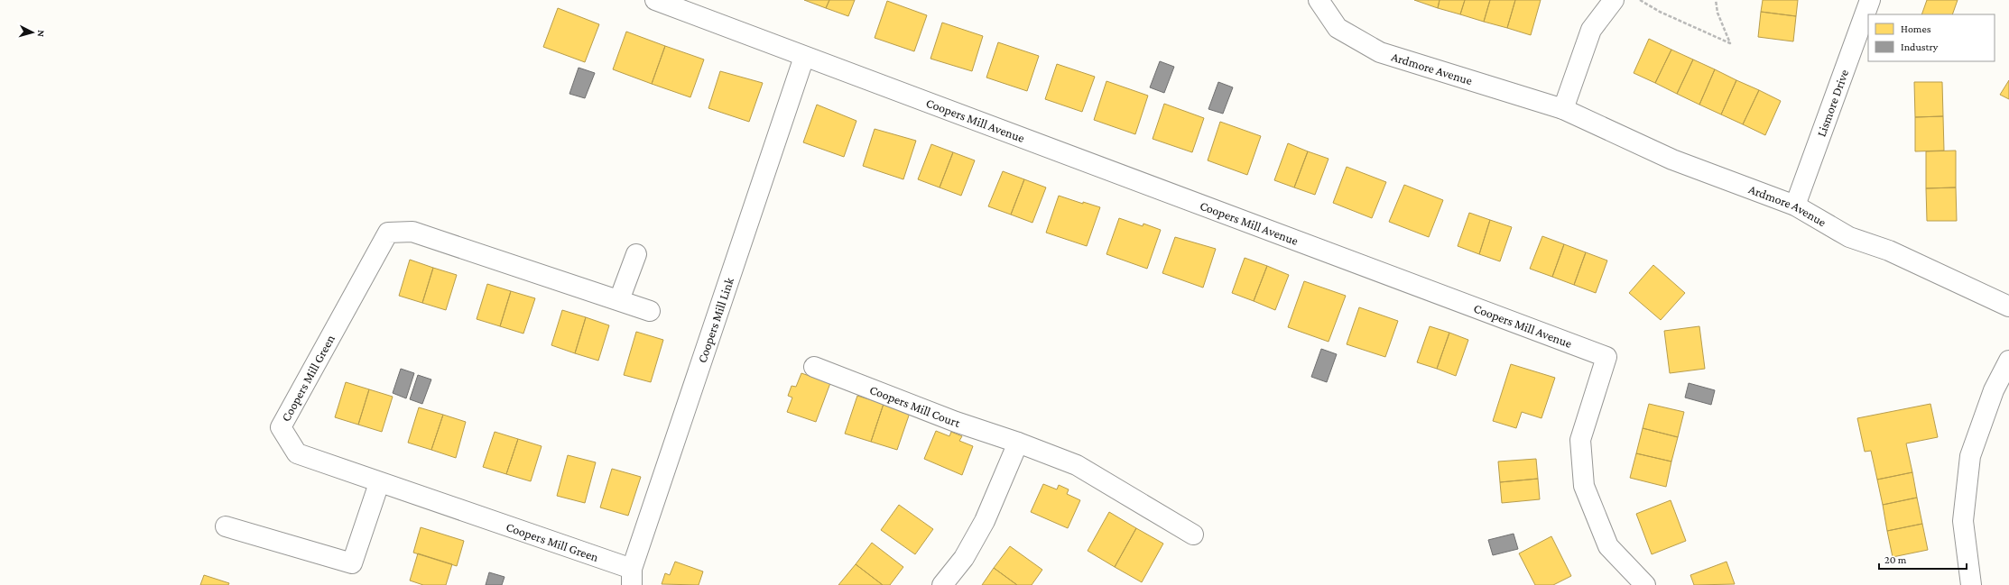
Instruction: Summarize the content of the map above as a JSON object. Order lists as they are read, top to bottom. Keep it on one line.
{"streets":{"street":["Ardmore Avenue","Lismore Drive","Coopers Mill Avenue","Coopers Mill Link","Coopers Mill Green","Coopers Mill Court"]},"crossings":[["Ardmore Avenue","Lismore Drive"],["Coopers Mill Avenue","Coopers Mill Link"],["Coopers Mill Link","Coopers Mill Green"]],"legend":["Homes","Industry"],"scale_bar":"20 m","north":"right"}
